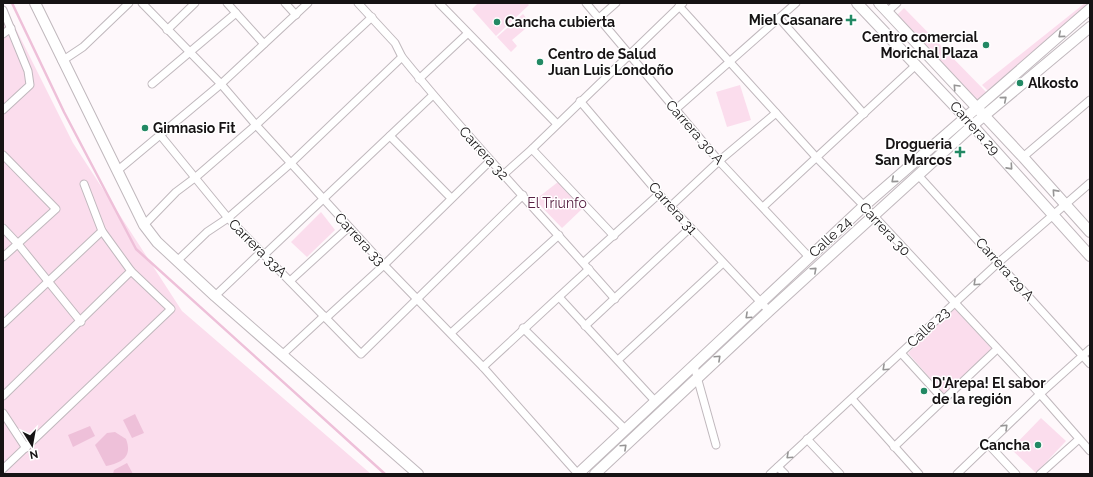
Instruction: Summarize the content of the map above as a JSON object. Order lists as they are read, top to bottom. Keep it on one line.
{"streets":{"street":["Carrera 29","Carrera 30 A","Carrera 32","Carrera 31","Carrera 30","Calle 24","Carrera 33","Carrera 33A","Carrera 29 A","Calle 23"]},"crossings":[["Carrera 29","Calle 24"],["Carrera 29","Calle 23"],["Carrera 30 A","Calle 24"],["Carrera 31","Calle 24"],["Carrera 30","Calle 24"],["Carrera 30","Calle 23"],["Calle 24","Carrera 33"],["Calle 24","Carrera 29 A"],["Carrera 33","Carrera 33A"],["Carrera 29 A","Calle 23"]],"one_way":["Calle 23"],"parks":["El Triunfo"],"places":{"health":["Miel Casanare","Drogueria San Marcos"],"other":["Cancha cubierta","Centro comercial Morichal Plaza","Centro de Salud Juan Luis Londoño","Alkosto","Gimnasio Fit","D'Arepa! El sabor de la región","Cancha"]},"north":"bottom"}
